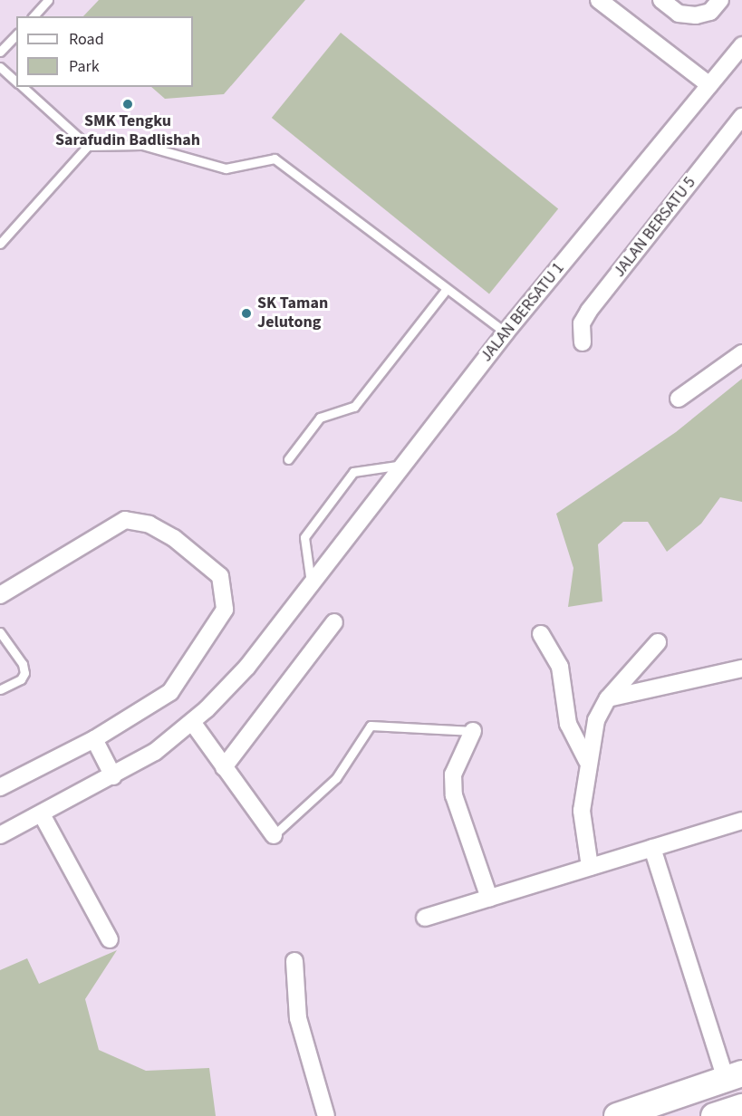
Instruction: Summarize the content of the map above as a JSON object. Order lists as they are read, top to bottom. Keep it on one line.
{"streets":{"street":["JALAN BERSATU 5","JALAN BERSATU 1"]},"places":["SMK Tengku Sarafudin Badlishah","SK Taman Jelutong"],"legend":["Road","Park"]}
